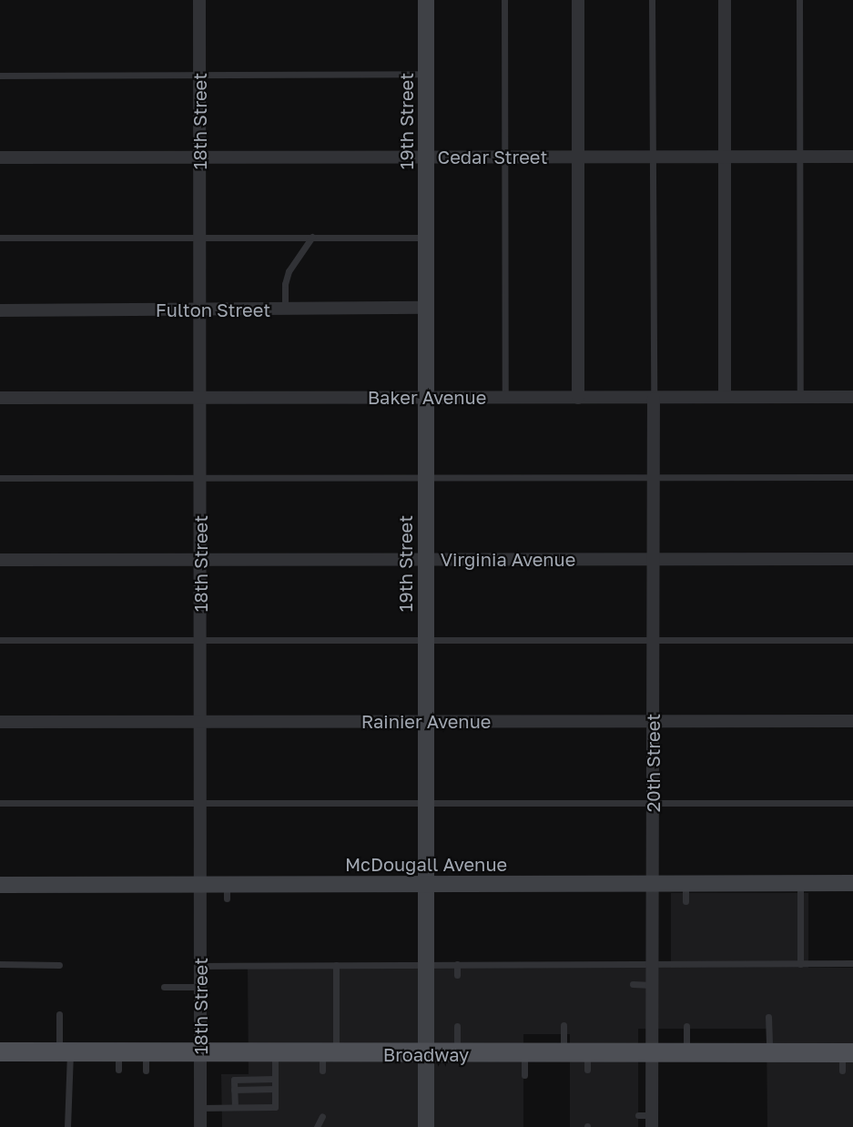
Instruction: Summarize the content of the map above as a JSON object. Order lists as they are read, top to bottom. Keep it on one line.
{"streets":{"main road":["Broadway"],"street":["18th Street","19th Street","Cedar Street","Fulton Street","Baker Avenue","Virginia Avenue","Rainier Avenue","20th Street","McDougall Avenue"]},"crossings":[["18th Street","Cedar Street"],["18th Street","Fulton Street"],["18th Street","Baker Avenue"],["18th Street","Virginia Avenue"],["18th Street","Rainier Avenue"],["18th Street","McDougall Avenue"],["18th Street","Broadway"],["19th Street","Cedar Street"],["19th Street","Fulton Street"],["19th Street","Baker Avenue"],["19th Street","Virginia Avenue"],["19th Street","Rainier Avenue"],["19th Street","McDougall Avenue"],["19th Street","Broadway"],["Baker Avenue","20th Street"],["Virginia Avenue","20th Street"],["Rainier Avenue","20th Street"],["20th Street","McDougall Avenue"],["20th Street","Broadway"]]}
